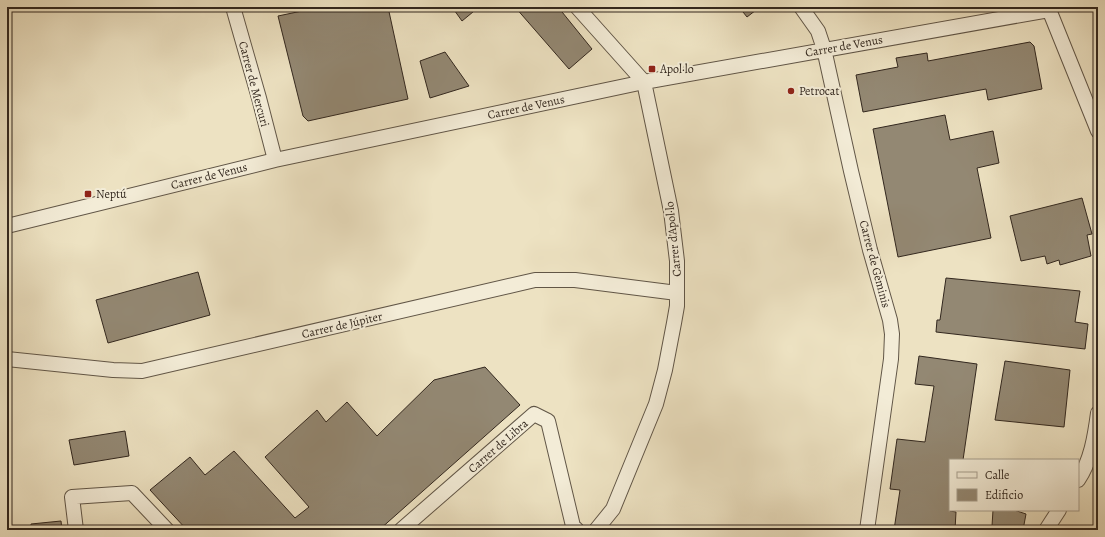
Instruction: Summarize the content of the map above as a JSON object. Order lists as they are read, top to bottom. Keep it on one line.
{"streets":{"street":["Carrer de Venus","Carrer de Mercuri","Carrer d'Apol·lo","Carrer de Gèminis","Carrer de Júpiter","Carrer de Libra"]},"crossings":[["Carrer de Venus","Carrer de Mercuri"],["Carrer de Venus","Carrer d'Apol·lo"],["Carrer de Venus","Carrer de Gèminis"],["Carrer d'Apol·lo","Carrer de Júpiter"]],"places":{"transit":["Apol·lo","Neptú"],"other":["Petrocat"]},"legend":["Calle","Edificio"]}
